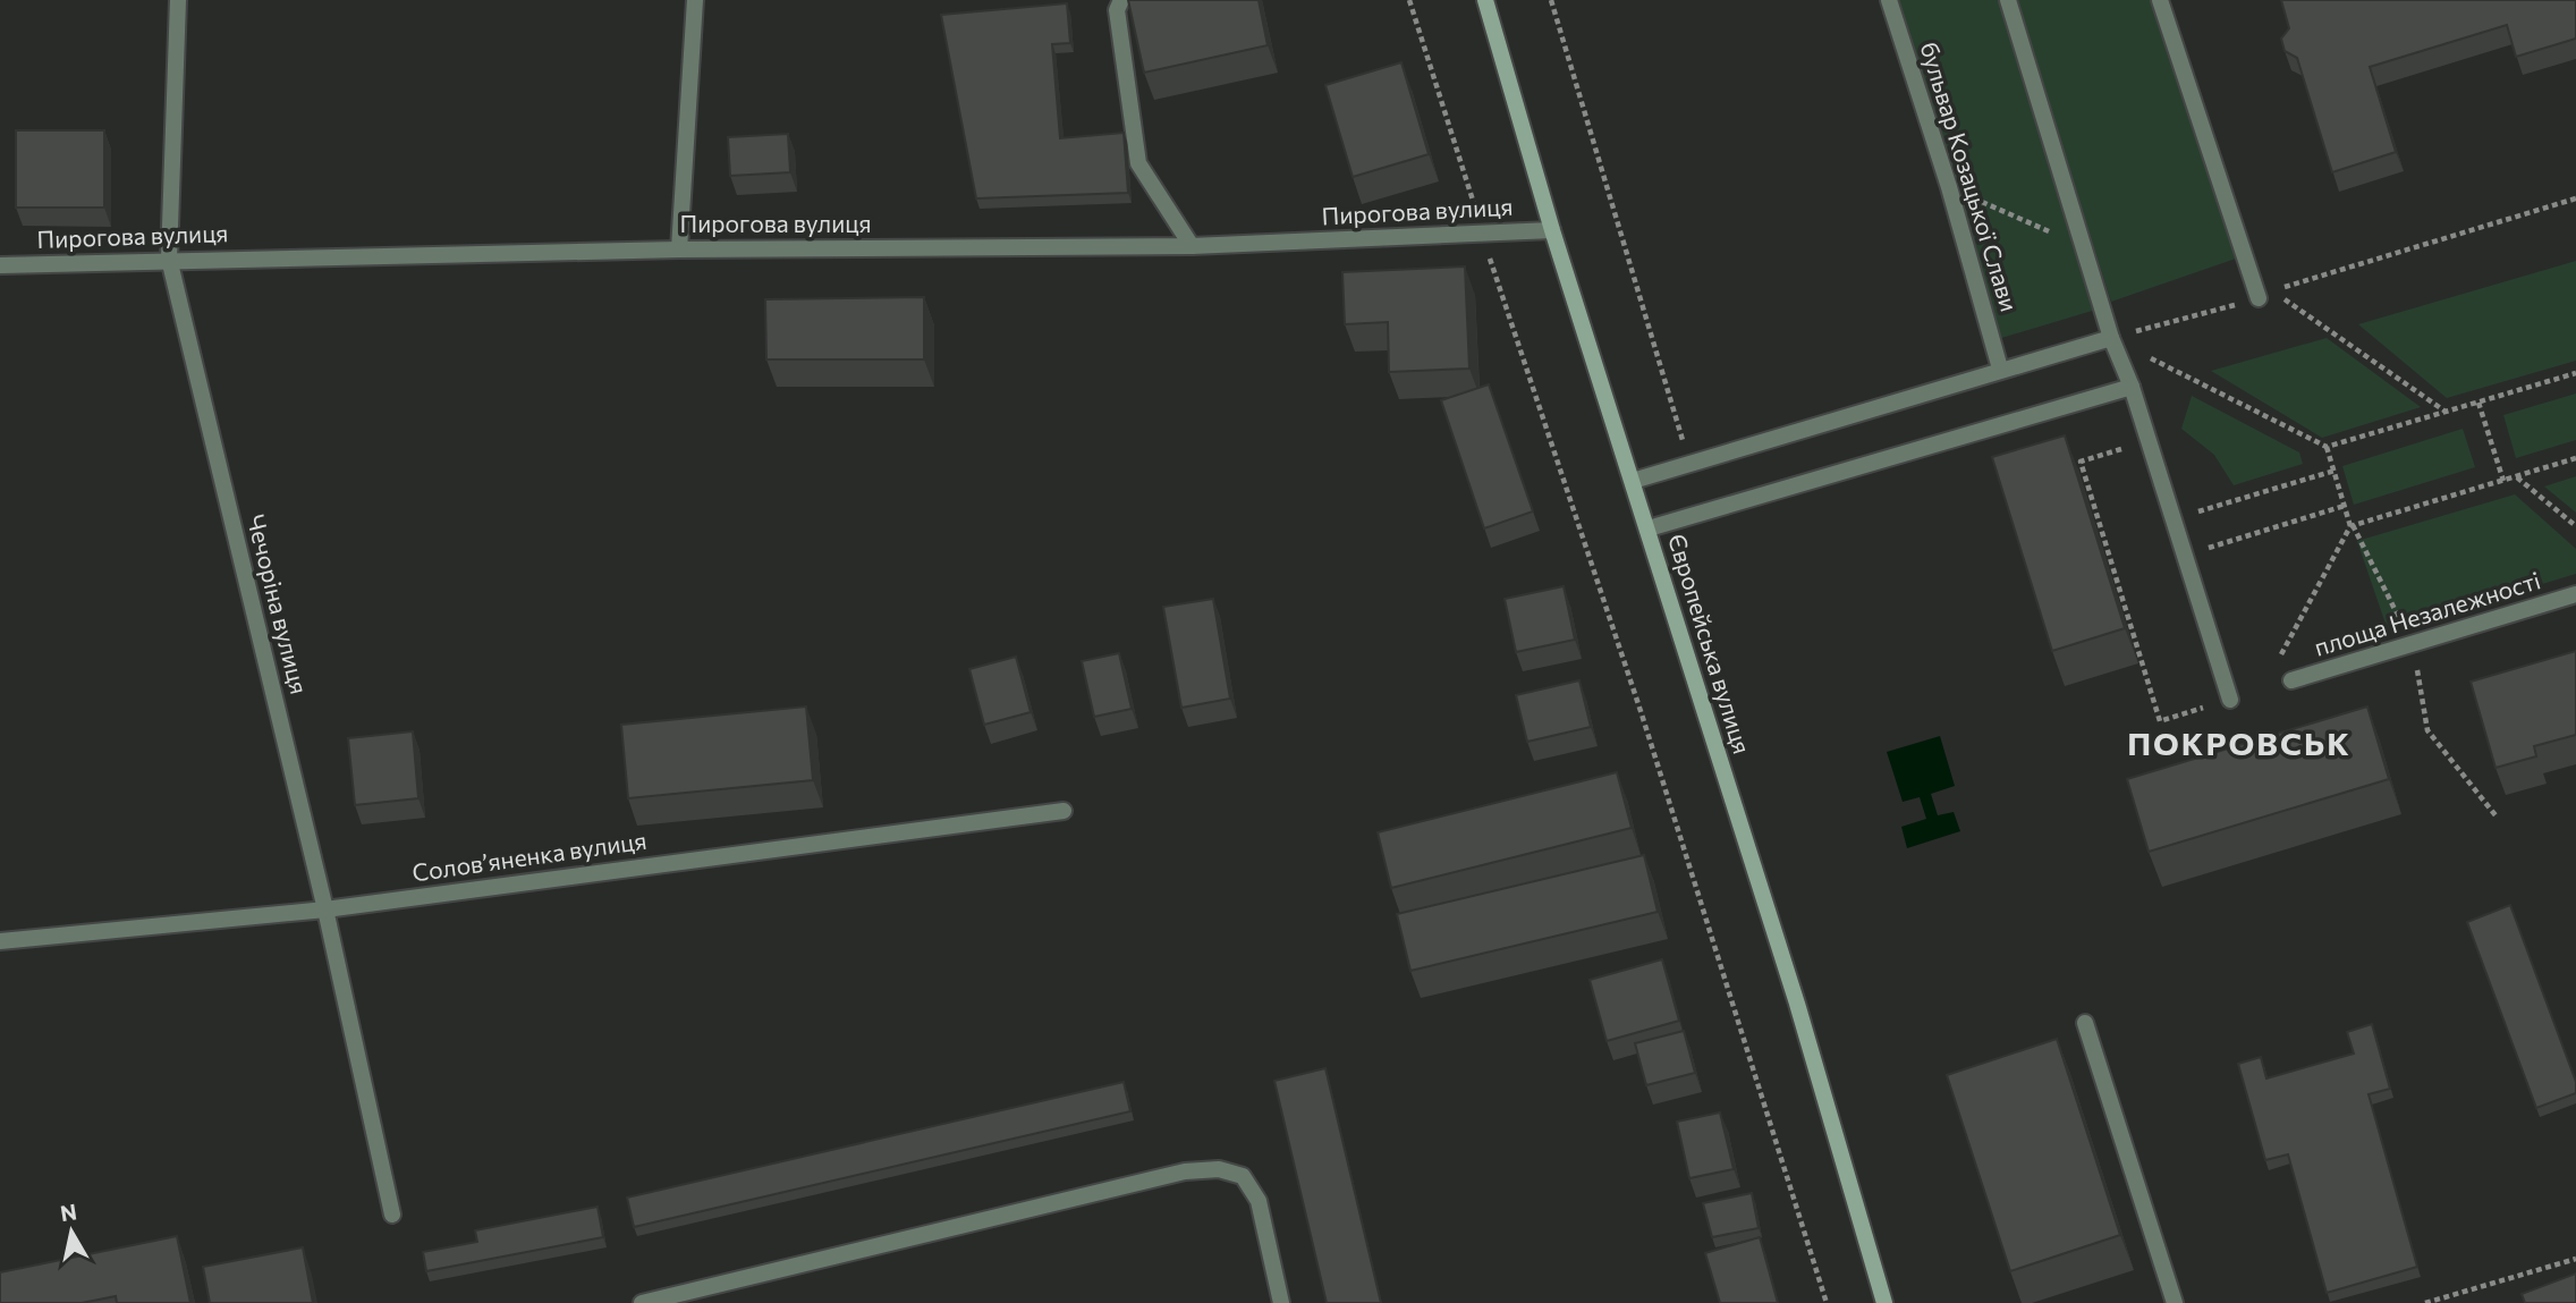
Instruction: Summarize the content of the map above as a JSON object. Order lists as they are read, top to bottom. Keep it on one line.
{"streets":{"street":["бульвар Козацької Слави","Пирогова вулиця","Чечоріна вулиця","площа Незалежності","Європейська вулиця","Солов’яненка вулиця"]},"crossings":[["Пирогова вулиця","Чечоріна вулиця"],["Пирогова вулиця","Європейська вулиця"],["Чечоріна вулиця","Солов’яненка вулиця"]],"districts":["ПОКРОВСЬК"],"north":"top"}
